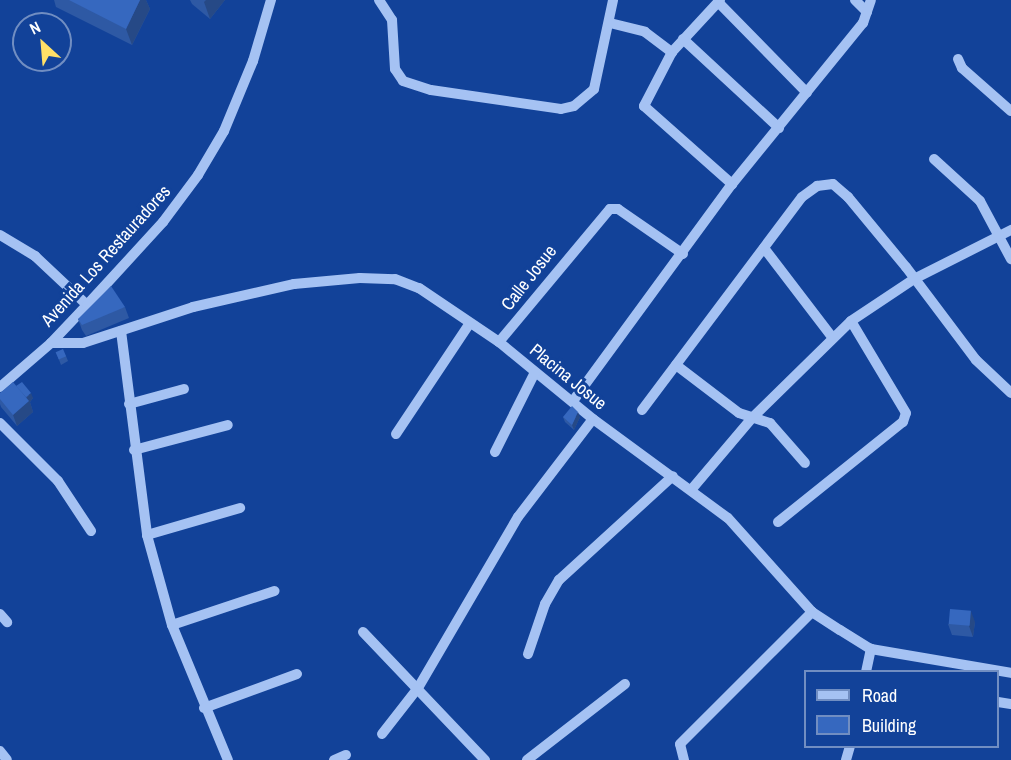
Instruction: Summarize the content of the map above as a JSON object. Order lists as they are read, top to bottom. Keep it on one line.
{"streets":{"street":["Avenida Los Restauradores","Calle Josue","Placina Josue"]},"crossings":[["Avenida Los Restauradores","Placina Josue"],["Calle Josue","Placina Josue"]],"legend":["Road","Building"],"north":"top left"}
